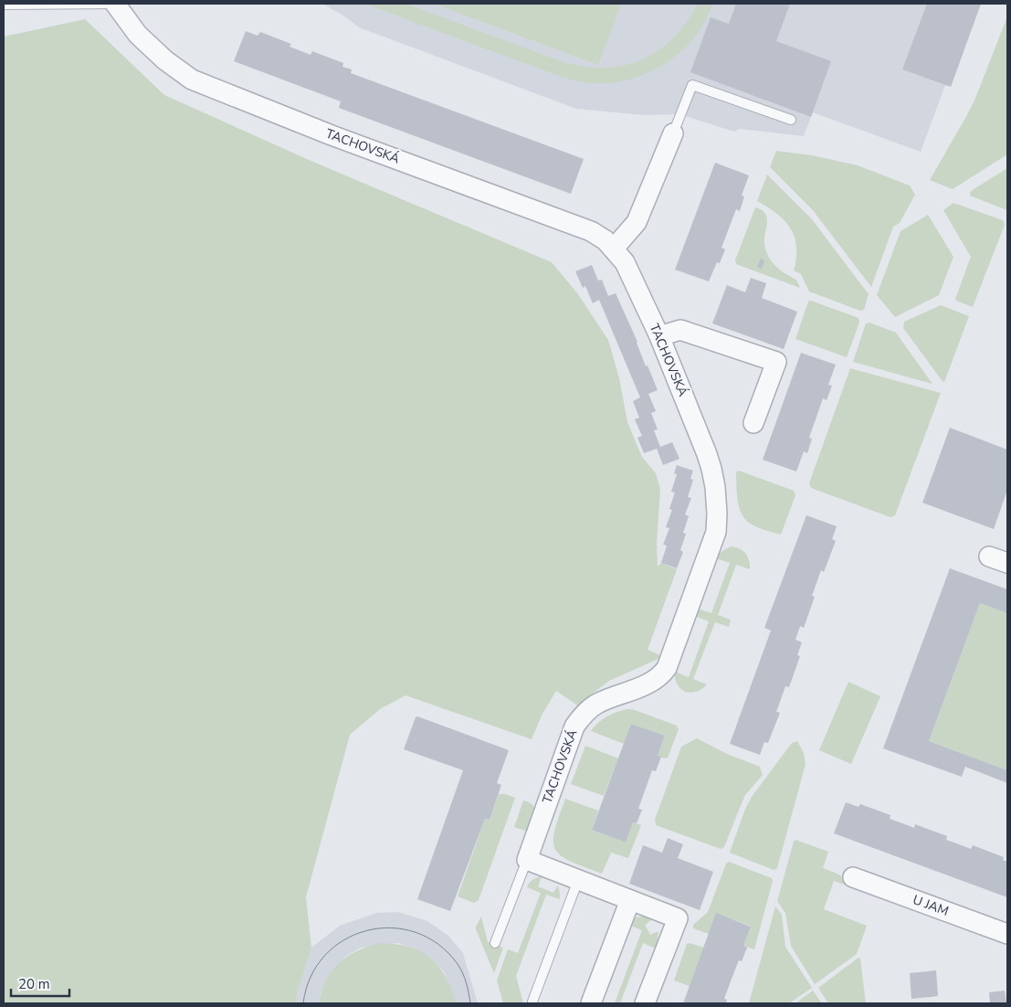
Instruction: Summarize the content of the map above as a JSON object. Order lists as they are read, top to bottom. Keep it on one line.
{"streets":{"street":["TACHOVSKÁ","U JAM"]},"scale_bar":"20 m"}
